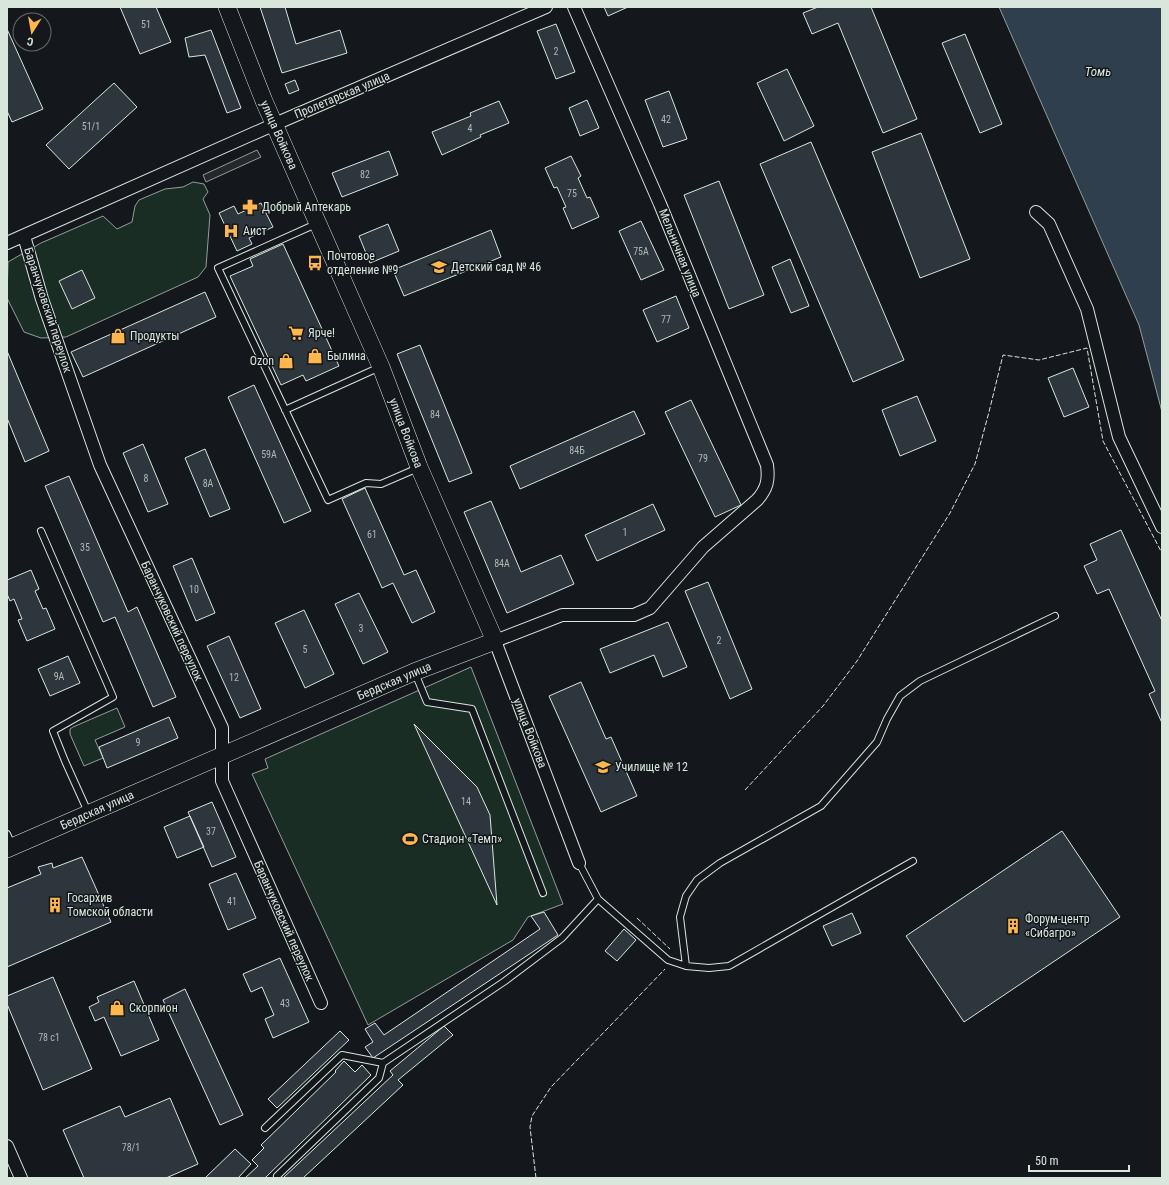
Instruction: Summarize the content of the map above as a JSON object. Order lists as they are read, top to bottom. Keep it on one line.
{"streets":{"street":["Пролетарская улица","улица Войкова","Мельничная улица","Баранчуковский переулок","Бердская улица"]},"crossings":[["Пролетарская улица","улица Войкова"],["Пролетарская улица","Баранчуковский переулок"],["улица Войкова","Бердская улица"],["Мельничная улица","Бердская улица"],["Баранчуковский переулок","Бердская улица"]],"water":["Томь"],"places":{"pharmacy":["Добрый Аптекарь"],"hospital":["Аист"],"bus stop":["Почтовое отделение №9"],"school or university":["Детский сад № 46","Училище № 12"],"supermarket":["Ярче!"],"shop":["Продукты","Былина","Ozon","Скорпион"],"sports":["Стадион «Темп»"],"building":["Госархив Томской области","Форум-центр «Сибагро»"]},"house_numbers":["51","2","42","51/1","4","82","75","75А","77","84","84Б","59А","79","8","8А","1","61","35","84А","10","3","2","5","9А","12","9","14","37","41","43","78 с1","78/1"],"scale_bar":"50 m","north":"bottom"}
